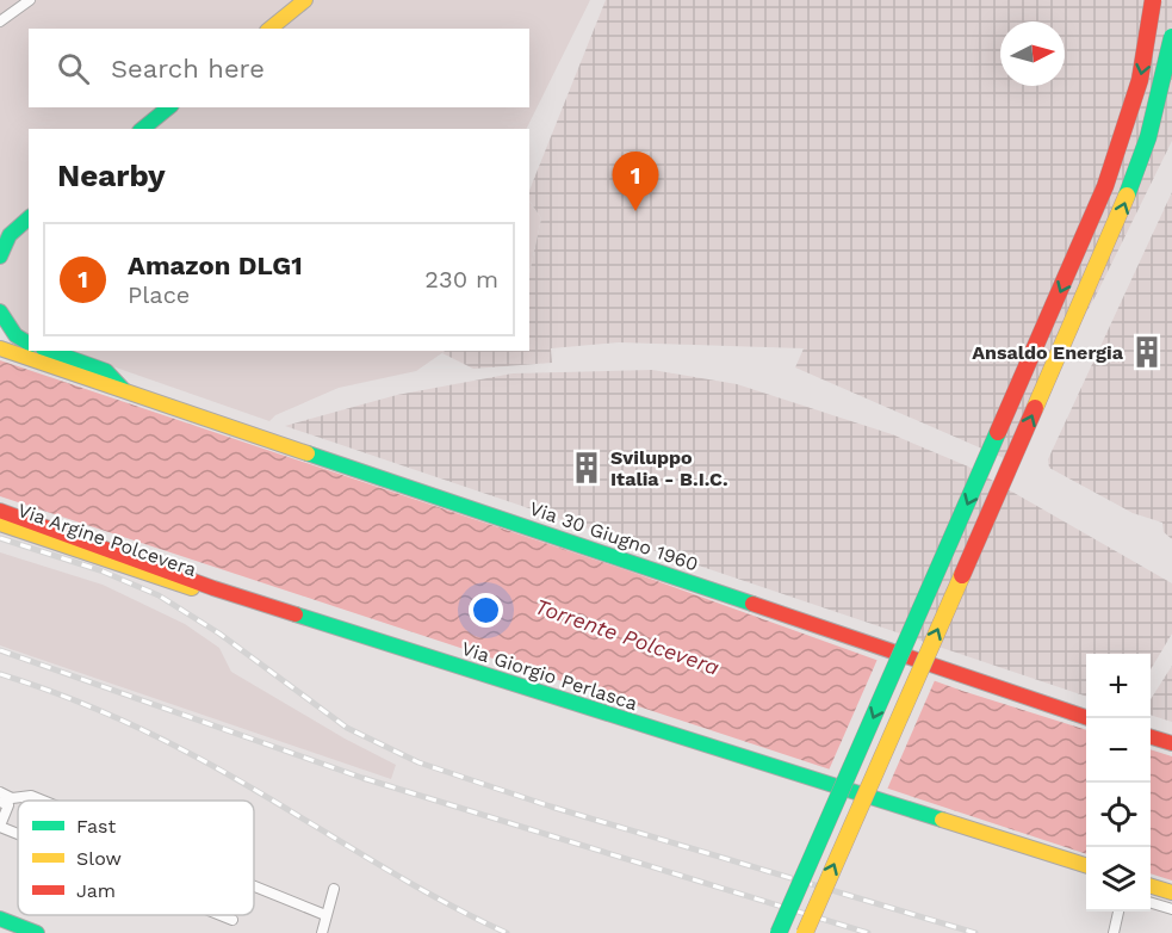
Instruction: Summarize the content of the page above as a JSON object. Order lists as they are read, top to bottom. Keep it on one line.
{"streets":{"main road":["Via 30 Giugno 1960","Via Argine Polcevera","Via Giorgio Perlasca"]},"crossings":[["Via Argine Polcevera","Via Giorgio Perlasca"]],"water":["Torrente Polcevera"],"places":{"building":["Ansaldo Energia","Sviluppo Italia - B.I.C."]},"legend":["Fast","Slow","Jam"],"north":"right","page":{"search":"Search here","heading":"Nearby","pins":"1","list":[{"mark":"1","name":"Amazon DLG1","note":"Place","value":"230 m"}],"map_buttons":["+","−"]}}
